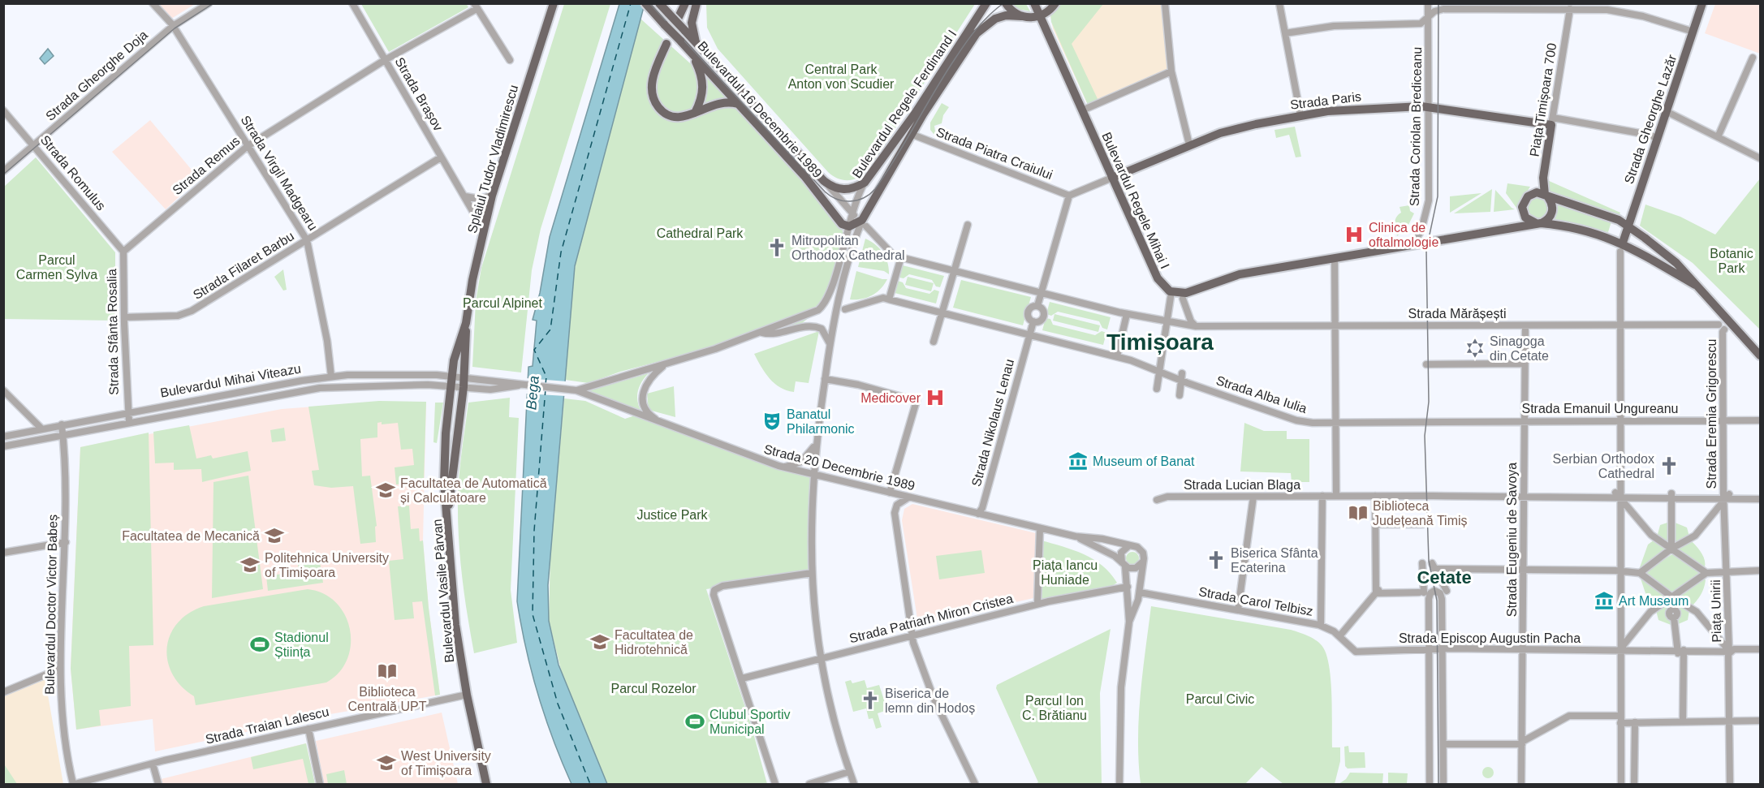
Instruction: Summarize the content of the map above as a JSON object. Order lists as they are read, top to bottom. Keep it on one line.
{"streets":{"main road":["Piața Timișoara 700","Strada Paris","Bulevardul Regele Ferdinand I","Bulevardul 16 Decembrie 1989","Strada Gheorghe Lazăr","Splaiul Tudor Vladimirescu","Bulevardul Regele Mihai I","Bulevardul Vasile Pârvan"],"street":["Strada Gheorghe Doja","Strada Brașov","Strada Coriolan Brediceanu","Strada Piatra Craiului","Strada Remus","Strada Romulus","Strada Virgil Madgearu","Strada Filaret Barbu","Strada Mărășești","Strada Sfânta Rosalia","Bulevardul Mihai Viteazu","Strada Alba Iulia","Strada Emanuil Ungureanu","Strada Eremia Grigorescu","Strada Nikolaus Lenau","Strada 20 Decembrie 1989","Strada Lucian Blaga","Strada Eugeniu de Savoya","Strada Carol Telbisz","Bulevardul Doctor Victor Babeș","Piața Unirii","Strada Patriarh Miron Cristea","Strada Episcop Augustin Pacha","Strada Traian Lalescu"]},"crossings":[["Strada Gheorghe Doja","Strada Romulus"],["Strada Gheorghe Doja","Strada Virgil Madgearu"],["Strada Brașov","Splaiul Tudor Vladimirescu"],["Strada Brașov","Strada Remus"],["Strada Brașov","Strada Filaret Barbu"],["Piața Timișoara 700","Strada Paris"],["Piața Timișoara 700","Bulevardul Regele Mihai I"],["Strada Paris","Strada Gheorghe Lazăr"],["Strada Paris","Strada Coriolan Brediceanu"],["Strada Paris","Bulevardul Regele Mihai I"],["Bulevardul Regele Ferdinand I","Bulevardul 16 Decembrie 1989"],["Bulevardul Regele Ferdinand I","Strada Piatra Craiului"],["Bulevardul Regele Ferdinand I","Bulevardul Regele Mihai I"],["Bulevardul Regele Ferdinand I","Strada 20 Decembrie 1989"],["Strada Gheorghe Lazăr","Bulevardul Regele Mihai I"],["Strada Gheorghe Lazăr","Strada Mărășești"],["Strada Gheorghe Lazăr","Strada Emanuil Ungureanu"],["Strada Gheorghe Lazăr","Strada Lucian Blaga"],["Strada Gheorghe Lazăr","Piața Unirii"],["Strada Coriolan Brediceanu","Bulevardul Regele Mihai I"],["Splaiul Tudor Vladimirescu","Bulevardul Mihai Viteazu"],["Splaiul Tudor Vladimirescu","Bulevardul Vasile Pârvan"],["Strada Remus","Strada Romulus"],["Strada Remus","Strada Virgil Madgearu"],["Strada Remus","Strada Sfânta Rosalia"],["Strada Romulus","Strada Sfânta Rosalia"],["Strada Virgil Madgearu","Strada Filaret Barbu"],["Strada Virgil Madgearu","Bulevardul Mihai Viteazu"],["Strada Filaret Barbu","Strada Sfânta Rosalia"],["Strada Mărășești","Strada Eugeniu de Savoya"],["Strada Sfânta Rosalia","Bulevardul Mihai Viteazu"],["Bulevardul Mihai Viteazu","Bulevardul Vasile Pârvan"],["Bulevardul Mihai Viteazu","Bulevardul Doctor Victor Babeș"],["Strada Alba Iulia","Strada Emanuil Ungureanu"],["Strada Alba Iulia","Strada Nikolaus Lenau"],["Strada Emanuil Ungureanu","Strada Eremia Grigorescu"],["Strada Emanuil Ungureanu","Strada Eugeniu de Savoya"],["Strada Eremia Grigorescu","Piața Unirii"],["Strada Nikolaus Lenau","Strada 20 Decembrie 1989"],["Strada Lucian Blaga","Strada Eugeniu de Savoya"],["Strada Lucian Blaga","Piața Unirii"],["Strada Eugeniu de Savoya","Strada Episcop Augustin Pacha"],["Bulevardul Vasile Pârvan","Strada Traian Lalescu"],["Strada Carol Telbisz","Strada Episcop Augustin Pacha"],["Bulevardul Doctor Victor Babeș","Strada Traian Lalescu"],["Piața Unirii","Strada Episcop Augustin Pacha"]],"districts":["Timișoara","Cetate"],"water":["Bega"],"parks":["Central Park Anton von Scudier","Cathedral Park","Botanic Park","Parcul Carmen Sylva","Parcul Alpinet","Justice Park","Piața Iancu Huniade","Parcul Rozelor","Parcul Civic","Parcul Ion C. Brătianu"],"places":{"hospital":["Clinica de oftalmologie","Medicover"],"church":["Mitropolitan Orthodox Cathedral","Serbian Orthodox Cathedral","Biserica Sfânta Ecaterina","Biserica de lemn din Hodoș"],"synagogue":["Sinagoga din Cetate"],"theatre":["Banatul Philarmonic"],"museum":["Museum of Banat","Art Museum"],"school or university":["Facultatea de Automatică și Calculatoare","Facultatea de Mecanică","Politehnica University of Timișoara","Facultatea de Hidrotehnică","West University of Timișoara"],"library":["Biblioteca Județeană Timiș","Biblioteca Centrală UPT"],"sports":["Stadionul Știința","Clubul Sportiv Municipal"]}}
